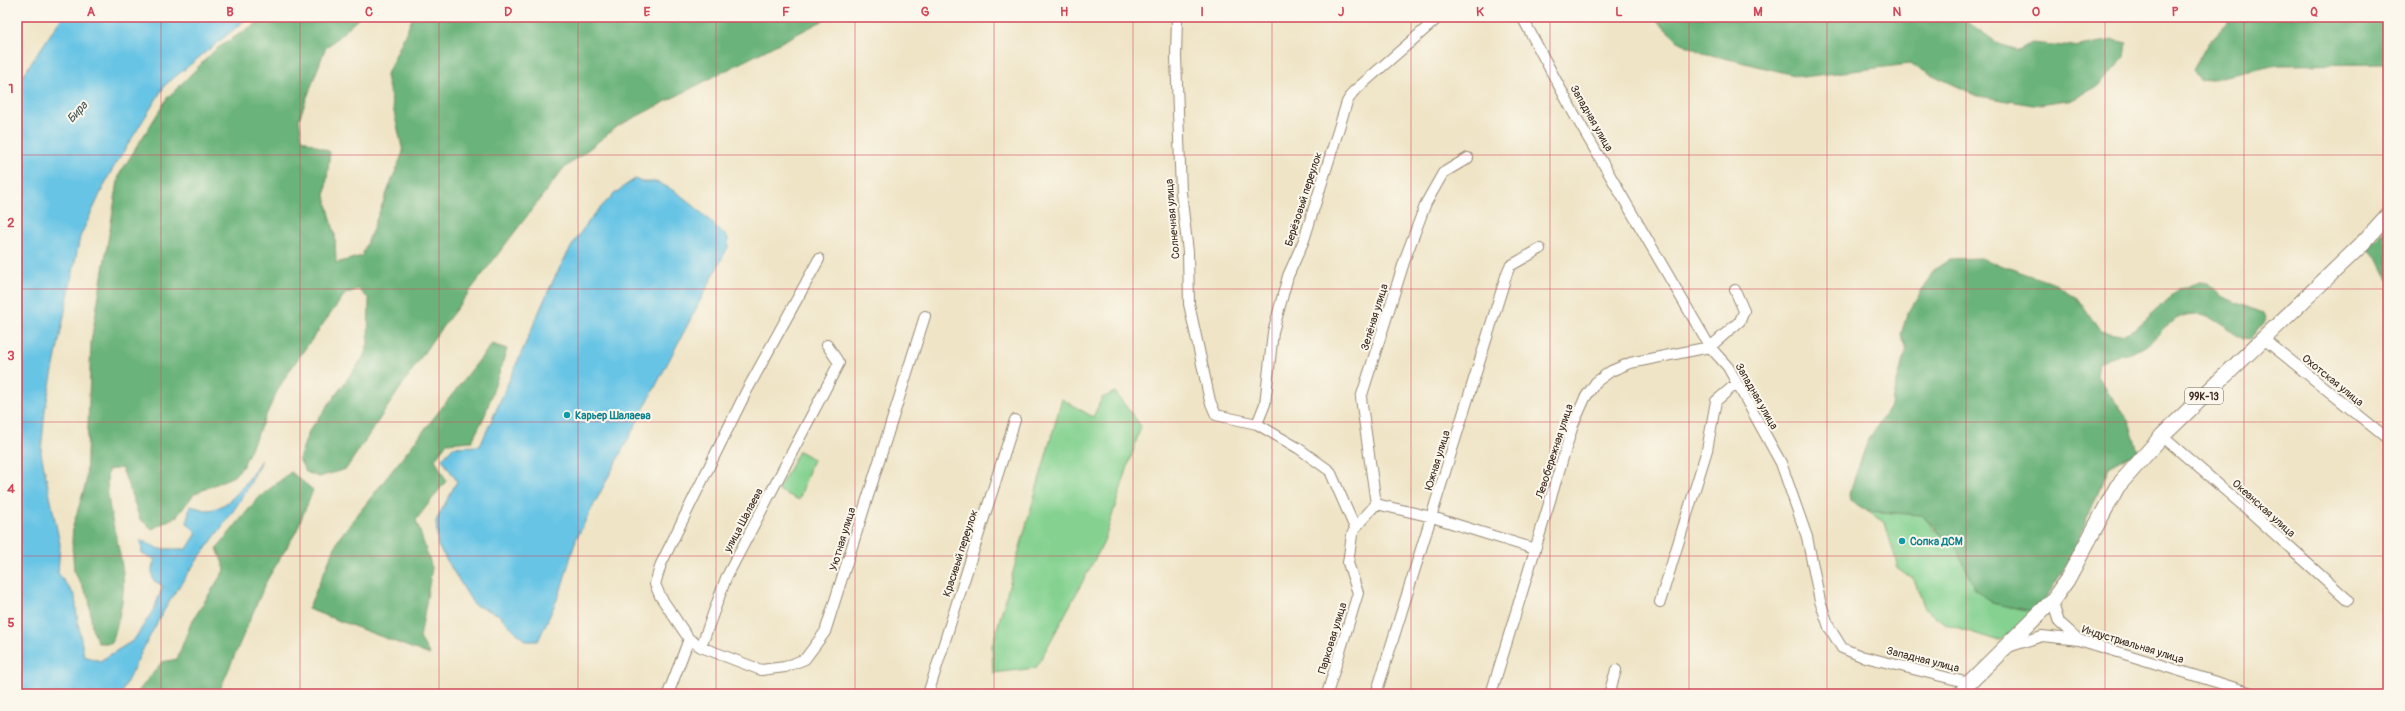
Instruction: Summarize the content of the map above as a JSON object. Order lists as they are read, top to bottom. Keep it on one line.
{"streets":{"main road":["99К-13"],"street":["Западная улица","Берёзовый переулок","Солнечная улица","Зелёная улица","Охотская улица","Левобережная улица","Южная улица","Океанская улица","улица Шалаева","Уютная улица","Красивый переулок","Парковая улица","Индустриальная улица"]},"crossings":[["Западная улица","Левобережная улица"],["Берёзовый переулок","Солнечная улица"],["Зелёная улица","Парковая улица"],["Охотская улица","99К-13"],["99К-13","Океанская улица"],["99К-13","Индустриальная улица"],["улица Шалаева","Уютная улица"]],"water":["Бира"],"places":["Карьер Шалаева","Сопка ДСМ"],"grid":{"columns":["A","B","C","D","E","F","G","H","I","J","K","L","M","N","O","P","Q"],"rows":["1","2","3","4","5"]}}
